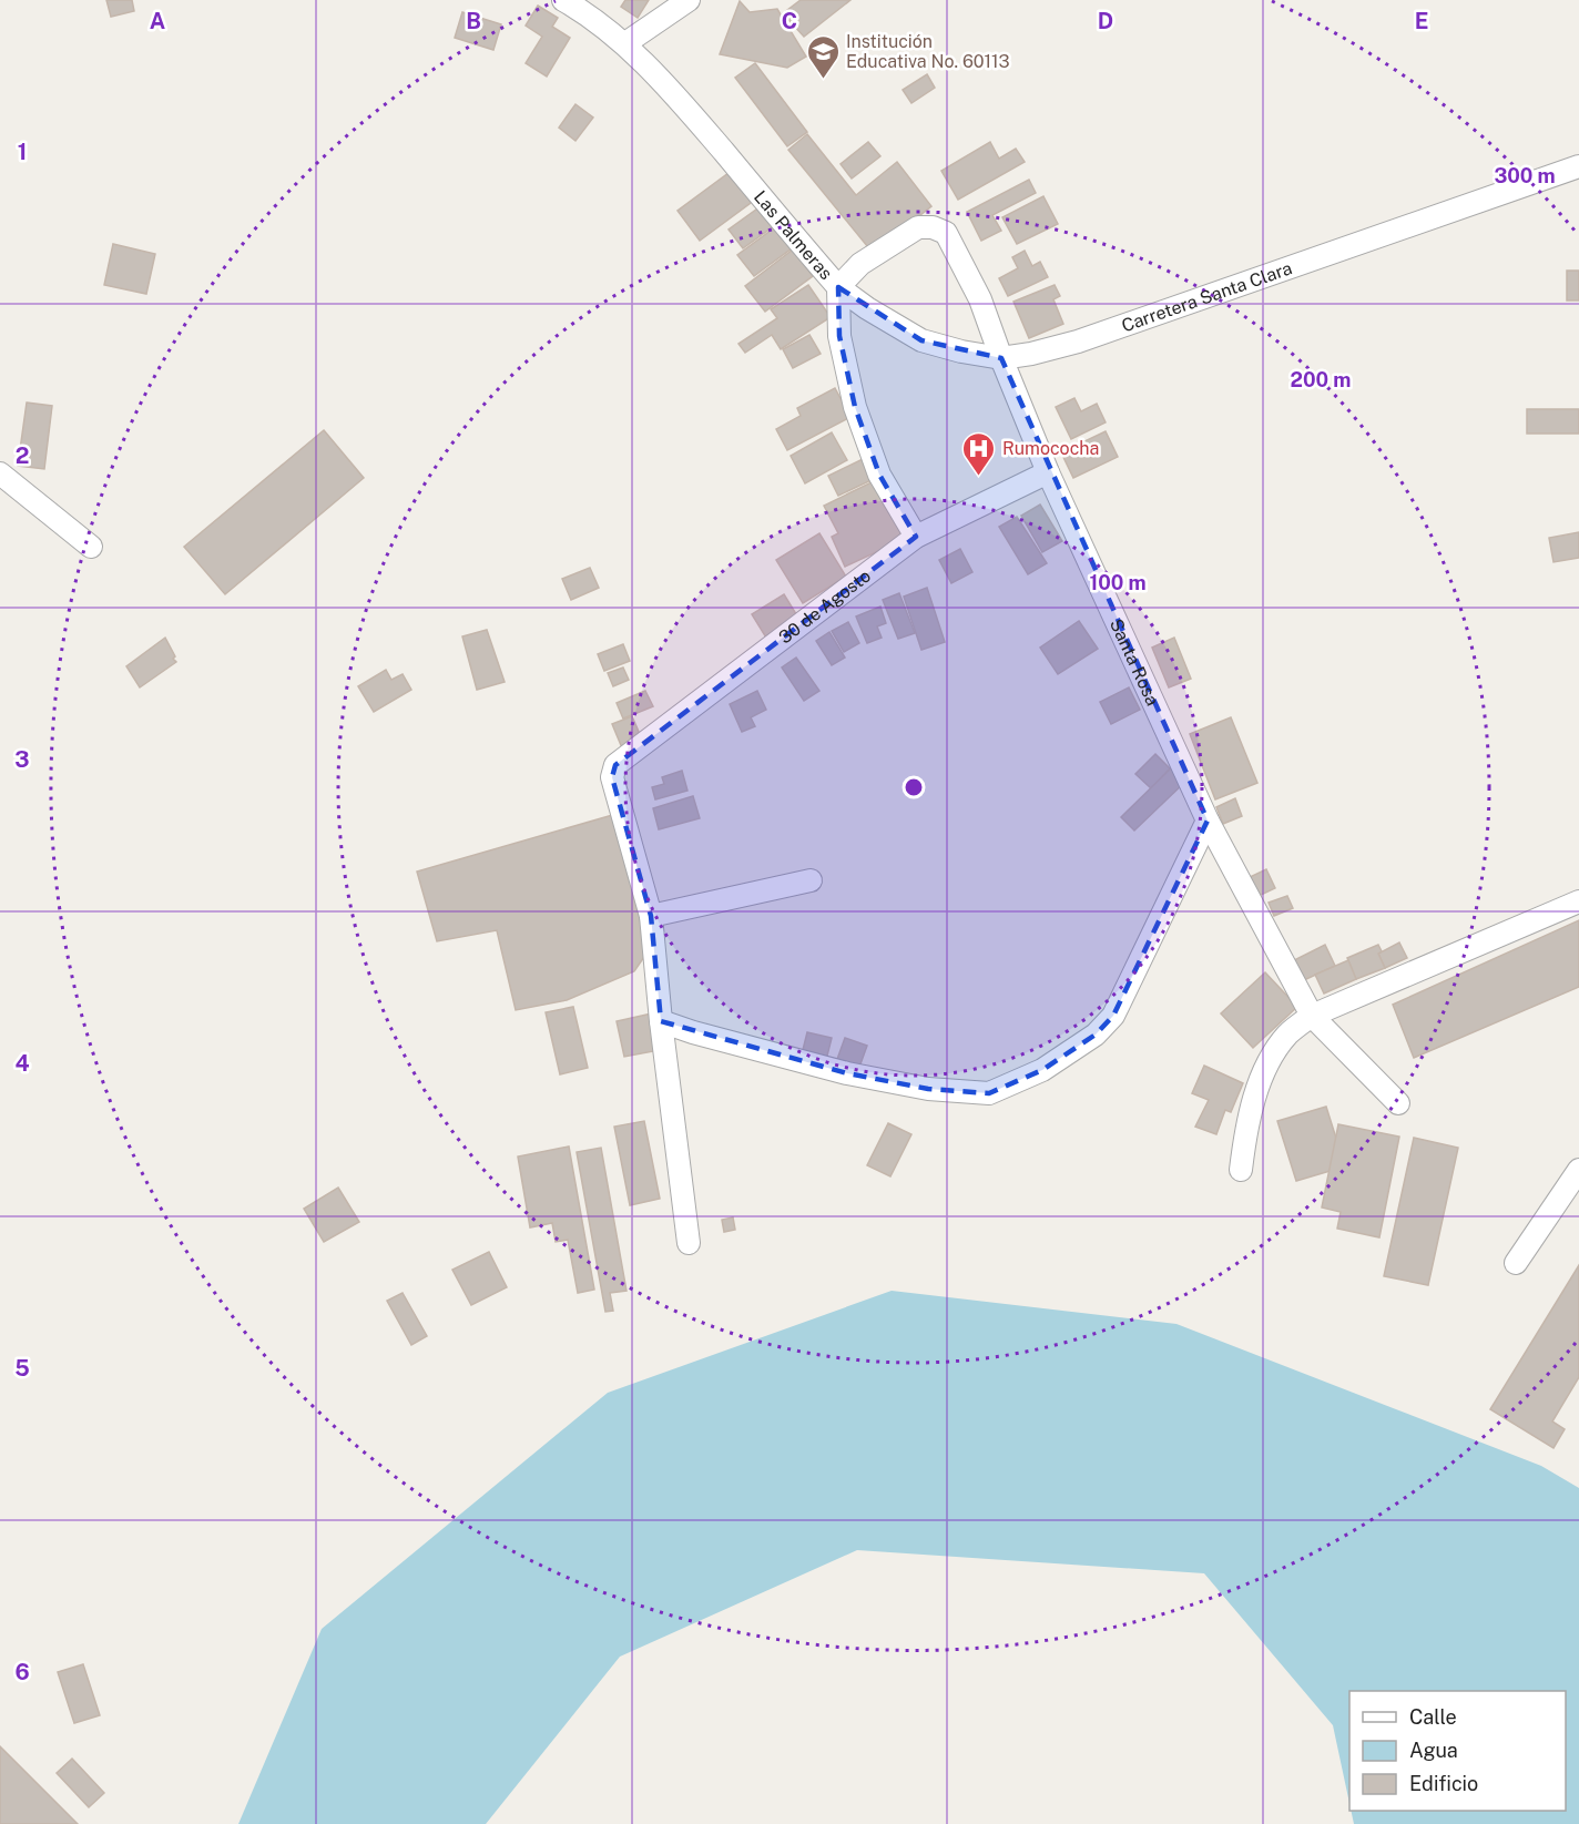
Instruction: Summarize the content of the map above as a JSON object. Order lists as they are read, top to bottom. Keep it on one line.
{"streets":{"street":["Las Palmeras","Carretera Santa Clara","30 de Agosto","Santa Rosa"]},"crossings":[["Las Palmeras","Carretera Santa Clara"],["Las Palmeras","30 de Agosto"],["Las Palmeras","Santa Rosa"],["Carretera Santa Clara","Santa Rosa"],["30 de Agosto","Santa Rosa"]],"places":{"school or university":["Institución Educativa No. 60113"],"hospital":["Rumococha"]},"legend":["Calle","Agua","Edificio"],"grid":{"columns":["A","B","C","D","E"],"rows":["1","2","3","4","5","6"]},"rings":["300 m","200 m","100 m"]}
